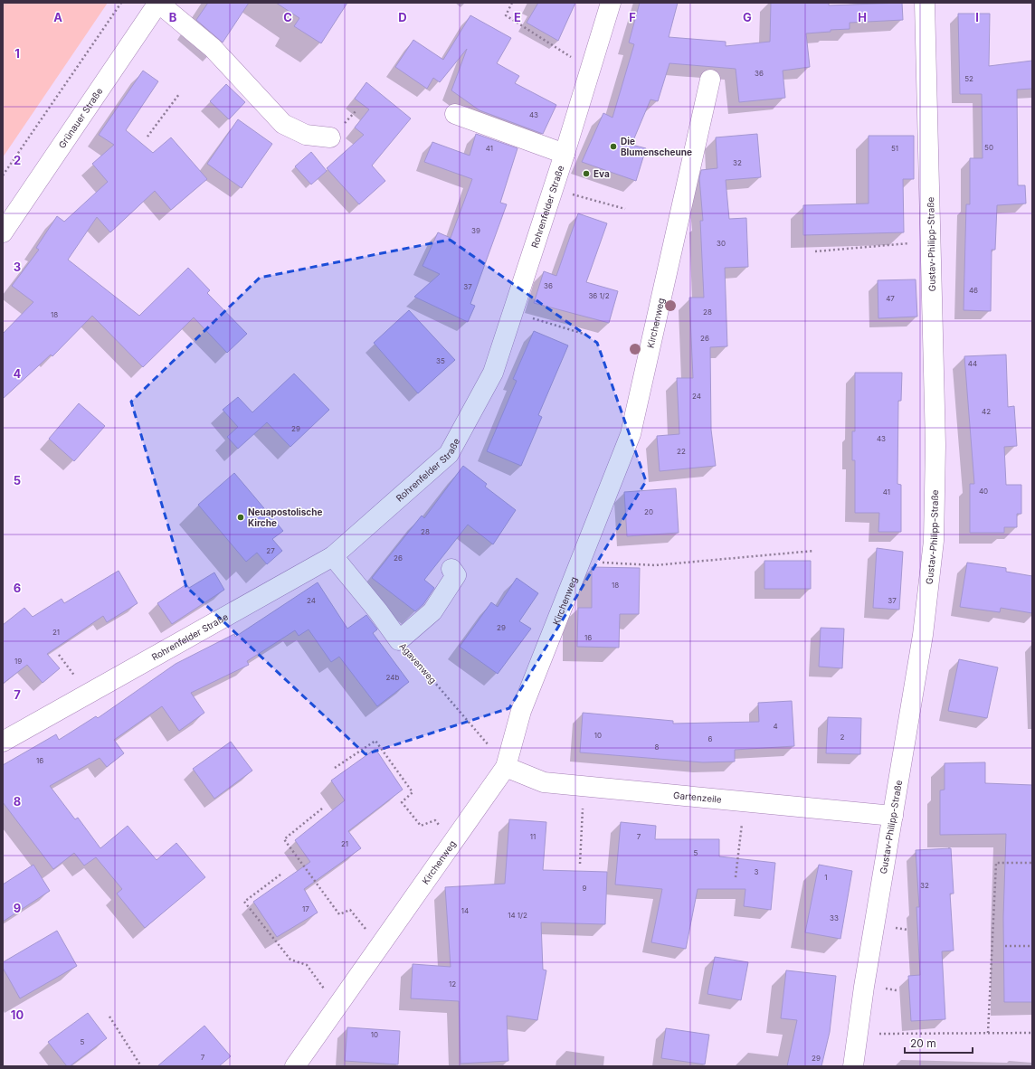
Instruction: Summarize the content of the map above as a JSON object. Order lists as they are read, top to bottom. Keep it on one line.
{"streets":{"street":["Grünauer Straße","Rohrenfelder Straße","Gustav-Philipp-Straße","Kirchenweg","Agavenweg","Gartenzeile"]},"crossings":[["Rohrenfelder Straße","Agavenweg"],["Gustav-Philipp-Straße","Gartenzeile"],["Kirchenweg","Agavenweg"],["Kirchenweg","Gartenzeile"],["Agavenweg","Gartenzeile"]],"places":["Die Blumenscheune","Eva","Neuapostolische Kirche"],"house_numbers":["36","52","43","50","41","51","32","39","30","36","37","46","36 1/2","47","28","18","26","35","44","24","42","29","43","22","40","41","20","28","27","26","18","24","37","29","21","16","19","24b","4","10","2","6","8","16","11","7","21","5","3","1","32","9","17","14","14 1/2","33","12","10","5","7","29"],"scale_bar":"20 m","grid":{"columns":["A","B","C","D","E","F","G","H","I"],"rows":["1","2","3","4","5","6","7","8","9","10"]}}
